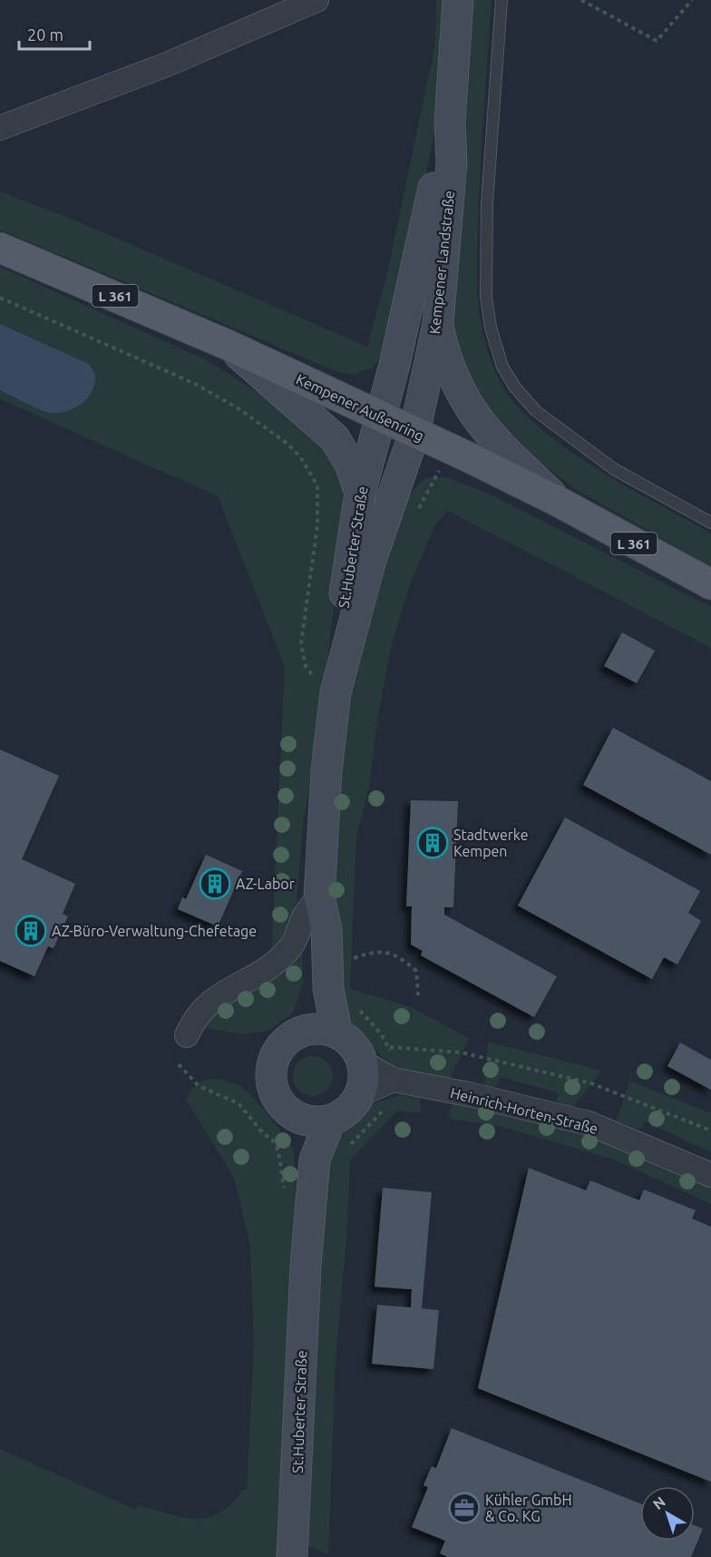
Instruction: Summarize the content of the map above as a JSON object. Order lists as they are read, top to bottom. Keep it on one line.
{"streets":{"main road":["L 361","Kempener Außenring"],"street":["Kempener Landstraße","St.Huberter Straße","Heinrich-Horten-Straße"]},"crossings":[["Kempener Landstraße","Kempener Außenring"],["Kempener Landstraße","St.Huberter Straße"],["Kempener Außenring","St.Huberter Straße"],["St.Huberter Straße","Heinrich-Horten-Straße"]],"places":{"building":["Stadtwerke Kempen","AZ-Labor","AZ-Büro-Verwaltung-Chefetage"],"office":["Kühler GmbH & Co. KG"]},"scale_bar":"20 m","north":"top left"}
